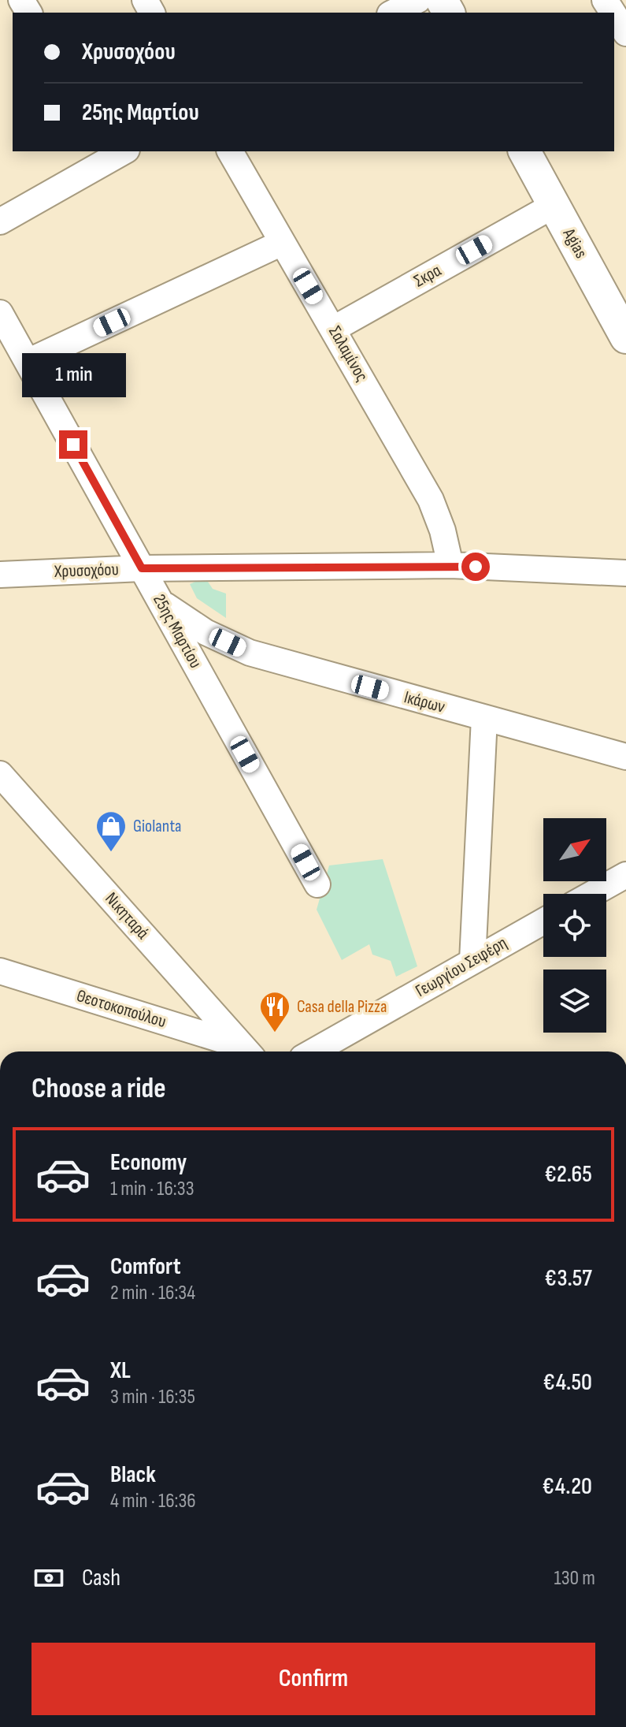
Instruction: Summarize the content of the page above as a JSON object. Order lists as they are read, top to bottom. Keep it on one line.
{"streets":{"main road":["Agias"],"street":["Σκρα","Σαλαμίνος","Χρυσοχόου","25ης Μαρτίου","Ικάρων","Νικηταρά","Γεωργίου Σεφέρη","Θεοτοκοπούλου"]},"crossings":[["Agias","Σκρα"],["Σκρα","Σαλαμίνος"],["Σαλαμίνος","Χρυσοχόου"],["Χρυσοχόου","25ης Μαρτίου"],["25ης Μαρτίου","Ικάρων"],["Νικηταρά","Θεοτοκοπούλου"]],"places":{"shop":["Giolanta"],"restaurant":["Casa della Pizza"]},"north":"top right","page":{"banner":["Χρυσοχόου","25ης Μαρτίου"],"bubble":"1 min","heading":"Choose a ride","list":[{"name":"Economy","note":"1 min · 16:33","value":"€2.65"},{"name":"Comfort","note":"2 min · 16:34","value":"€3.57"},{"name":"XL","note":"3 min · 16:35","value":"€4.50"},{"name":"Black","note":"4 min · 16:36","value":"€4.20"}],"pay":["Cash","130 m"],"buttons":"Confirm"}}
